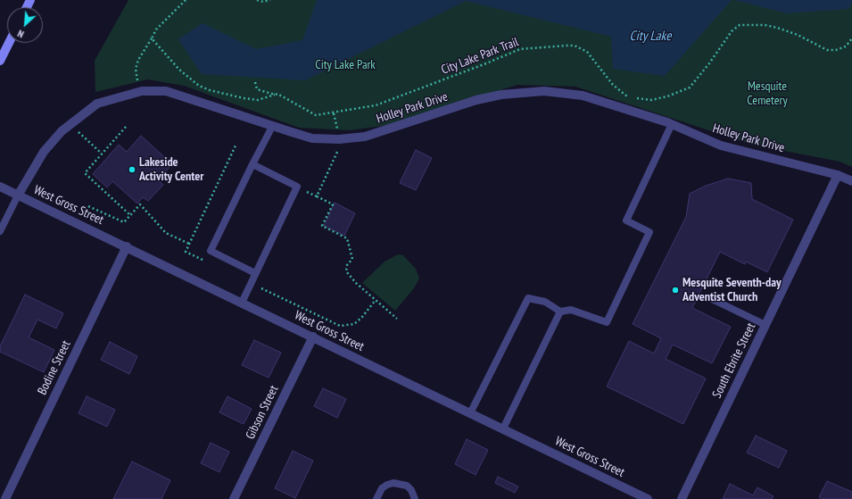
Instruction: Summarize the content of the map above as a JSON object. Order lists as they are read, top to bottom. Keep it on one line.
{"streets":{"street":["Holley Park Drive","West Gross Street","South Ebrite Street","Bodine Street","Gibson Street"],"path":["City Lake Park Trail"]},"crossings":[["Holley Park Drive","West Gross Street"],["Holley Park Drive","South Ebrite Street"],["West Gross Street","Bodine Street"],["West Gross Street","Gibson Street"]],"water":["City Lake"],"parks":["City Lake Park","Mesquite Cemetery"],"places":["Lakeside Activity Center","Mesquite Seventh-day Adventist Church"],"north":"bottom left"}
